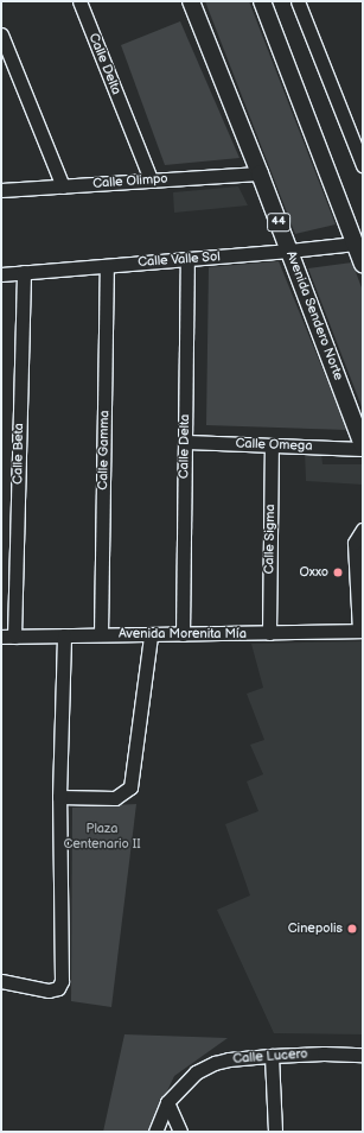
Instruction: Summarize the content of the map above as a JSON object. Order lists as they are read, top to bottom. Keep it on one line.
{"streets":{"main road":["44","Avenida Sendero Norte"],"street":["Calle Delta","Calle Olimpo","Calle Valle Sol","Calle Omega","Calle Gamma","Calle Beta","Calle Sigma","Avenida Morenita Mía","Calle Lucero"]},"crossings":[["Calle Delta","Calle Olimpo"],["Calle Delta","Calle Valle Sol"],["Calle Delta","Calle Omega"],["Calle Delta","Avenida Morenita Mía"],["Calle Olimpo","Avenida Sendero Norte"],["Calle Valle Sol","Avenida Sendero Norte"],["Calle Valle Sol","Calle Gamma"],["Calle Valle Sol","Calle Beta"],["Calle Omega","Calle Sigma"],["Calle Gamma","Avenida Morenita Mía"],["Calle Beta","Avenida Morenita Mía"],["Calle Sigma","Avenida Morenita Mía"]],"parks":["Plaza Centenario II"],"places":["Oxxo","Cinepolis"]}
